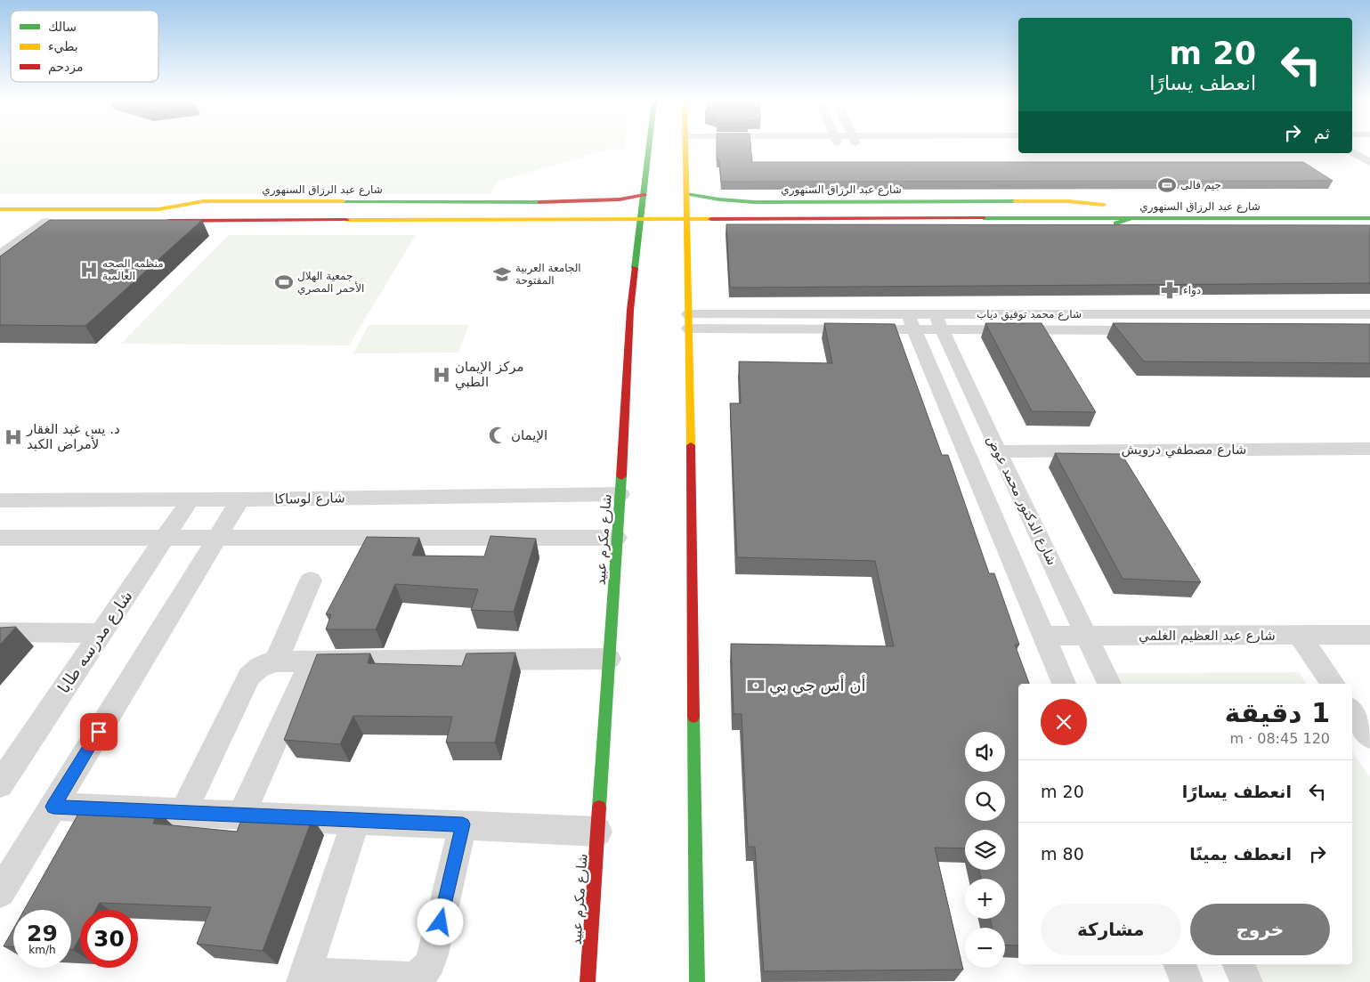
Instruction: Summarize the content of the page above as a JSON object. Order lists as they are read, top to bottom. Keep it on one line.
{"streets":{"street":["شارع عبد الرزاق السنهوري","شارع محمد توفيق دياب","شارع مصطفي درويش","شارع لوساكا","شارع الدكتور محمد عوض","شارع مكرم عبيد","شارع عبد العظيم الغلمي","شارع مدرسه طابا"]},"crossings":[["شارع عبد الرزاق السنهوري","شارع مكرم عبيد"],["شارع محمد توفيق دياب","شارع الدكتور محمد عوض"],["شارع مصطفي درويش","شارع الدكتور محمد عوض"],["شارع لوساكا","شارع مكرم عبيد"],["شارع لوساكا","شارع مدرسه طابا"],["شارع الدكتور محمد عوض","شارع عبد العظيم الغلمي"]],"places":{"sports":["جيم فالى","جمعية الهلال الأحمر المصري"],"hospital":["منظمه الصحه العالمية","مركز الإيمان الطبي","د. يس غبد الغقار لأمراض الكبد"],"school or university":["الجامعة العربية المفتوحة"],"pharmacy":["دواء"],"mosque":["الإيمان"],"bank":["أن أس جي بي"]},"legend":["سالك","بطيء","مزدحم"],"page":{"turn":["20 m","انعطف يسارًا"],"then":"ثم","heading":["1 دقيقة","120 m · 08:45"],"map_buttons":["+","−"],"list":[{"name":"انعطف يسارًا","value":"20 m"},{"name":"انعطف يمينًا","value":"80 m"}],"buttons":["خروج","مشاركة"],"speed":"29 km/h","limit":"30"}}
